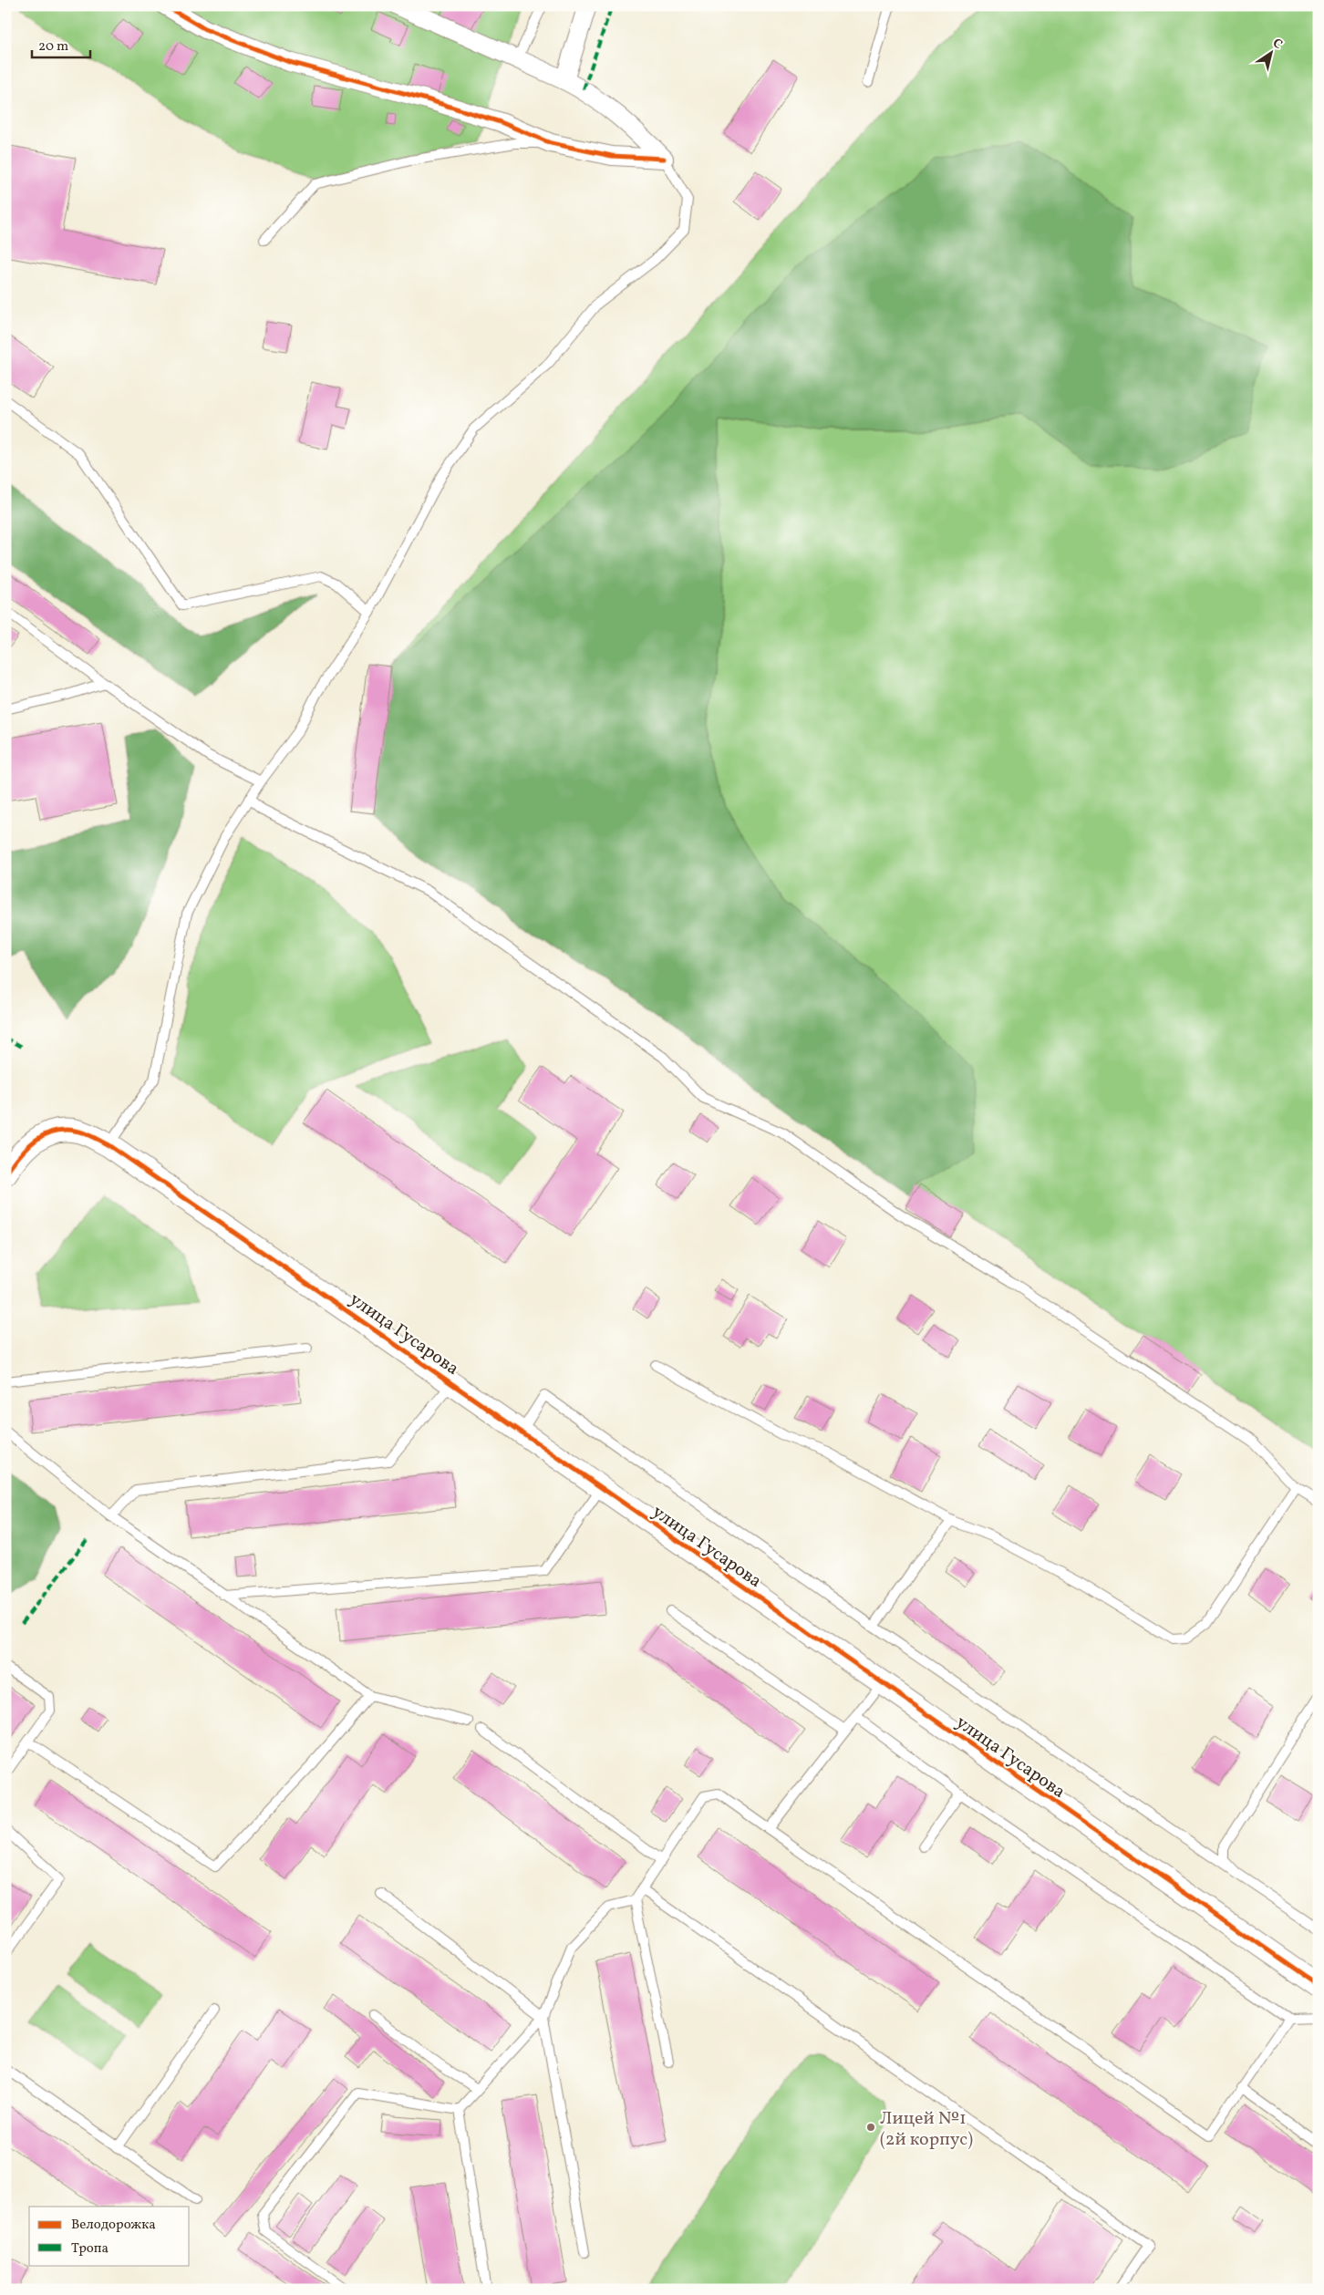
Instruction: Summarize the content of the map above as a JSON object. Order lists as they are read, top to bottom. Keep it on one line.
{"streets":{"street":["улица Гусарова"]},"places":["Лицей №1 (2й корпус)"],"legend":["Велодорожка","Тропа"],"scale_bar":"20 m","north":"top right"}
